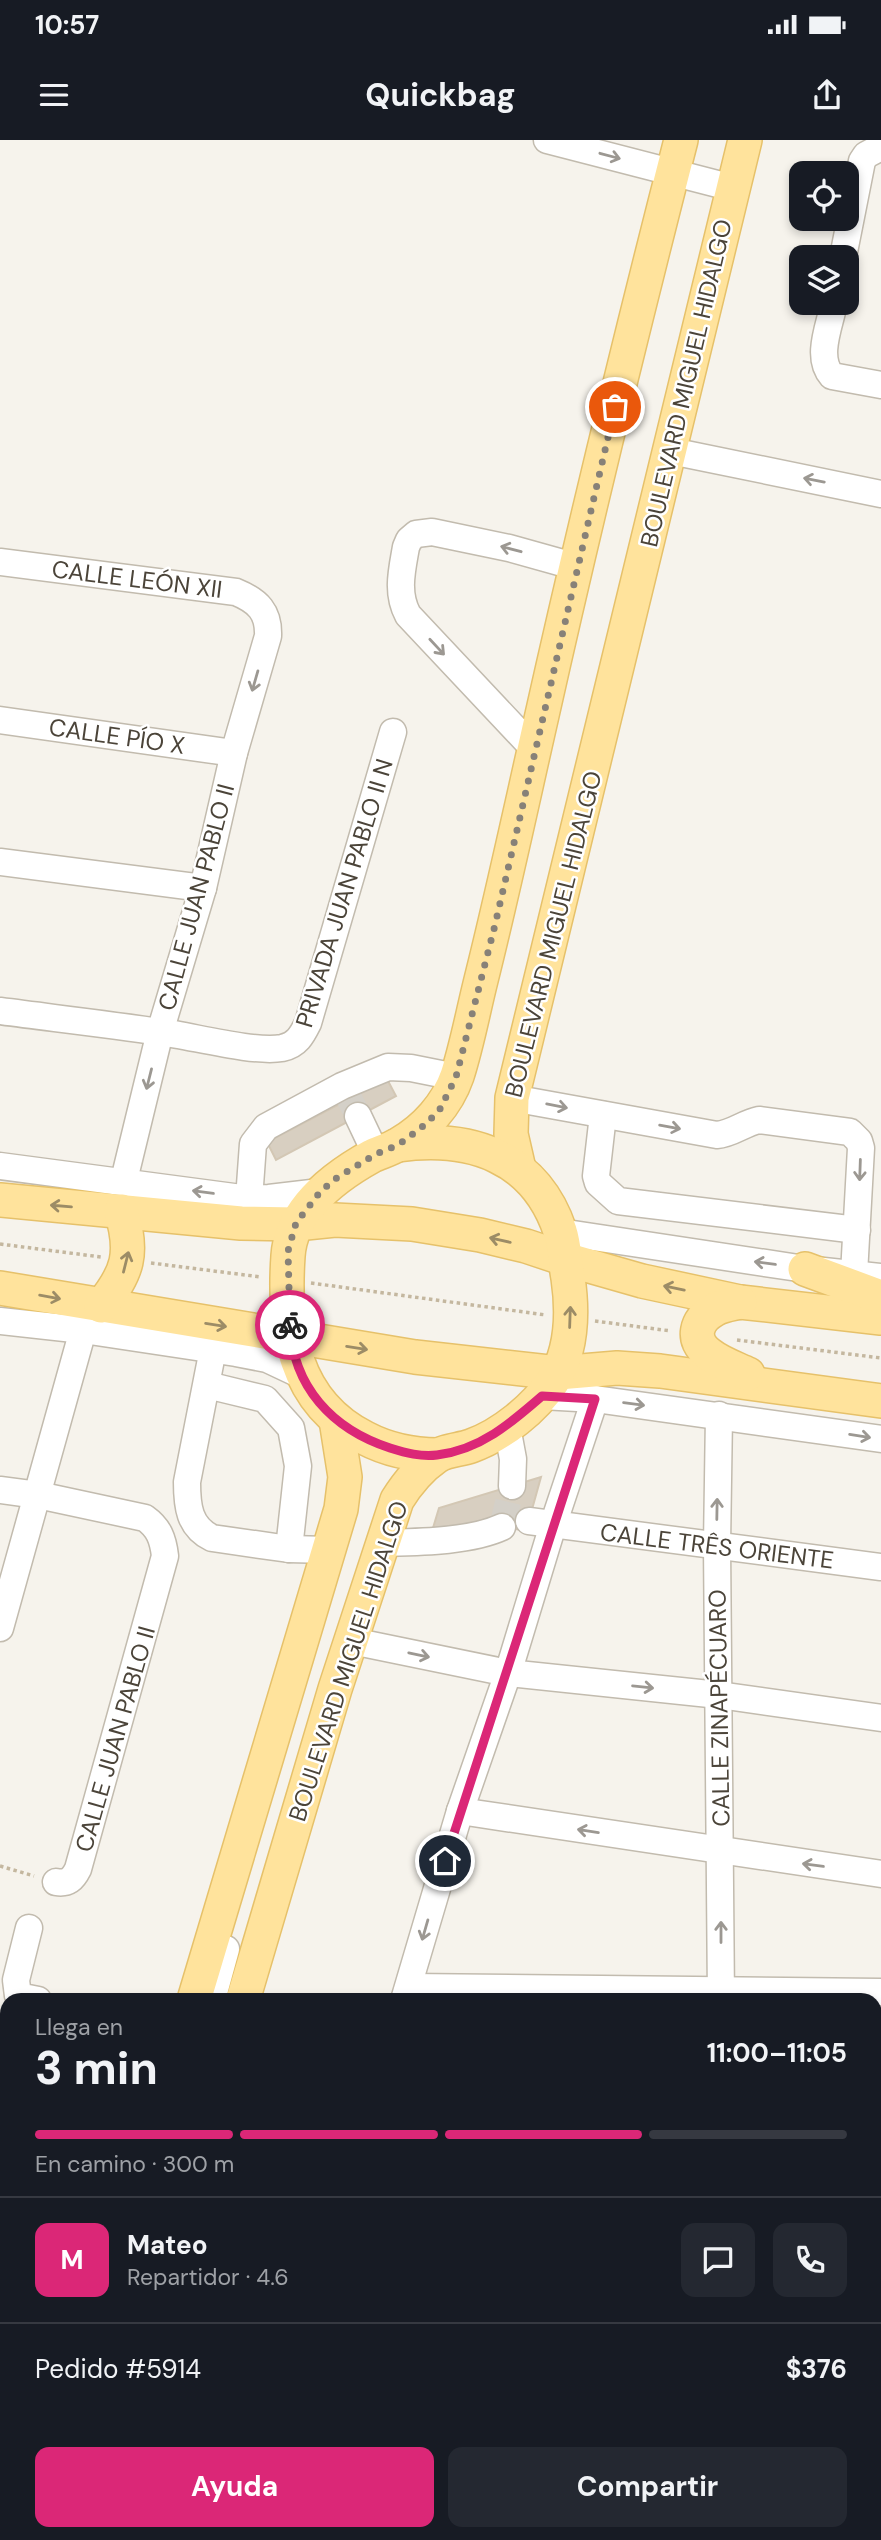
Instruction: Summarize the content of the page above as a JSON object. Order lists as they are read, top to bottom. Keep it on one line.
{"streets":{"main road":["BOULEVARD MIGUEL HIDALGO"],"street":["CALLE LEÓN XII","CALLE PÍO X","PRIVADA JUAN PABLO II N","CALLE JUAN PABLO II","CALLE TRÊS ORIENTE","CALLE ZINAPÉCUARO"]},"crossings":[["CALLE LEÓN XII","CALLE JUAN PABLO II"],["CALLE PÍO X","CALLE JUAN PABLO II"],["PRIVADA JUAN PABLO II N","CALLE JUAN PABLO II"],["CALLE TRÊS ORIENTE","CALLE ZINAPÉCUARO"]],"page":{"status":"10:57","header":"Quickbag","heading":["3 min","Llega en","11:00–11:05"],"panel":["Mateo","Repartidor · 4.6","Pedido #5914","$376"],"bar":"En camino · 300 m","round":"M","buttons":["Ayuda","Compartir"]}}
